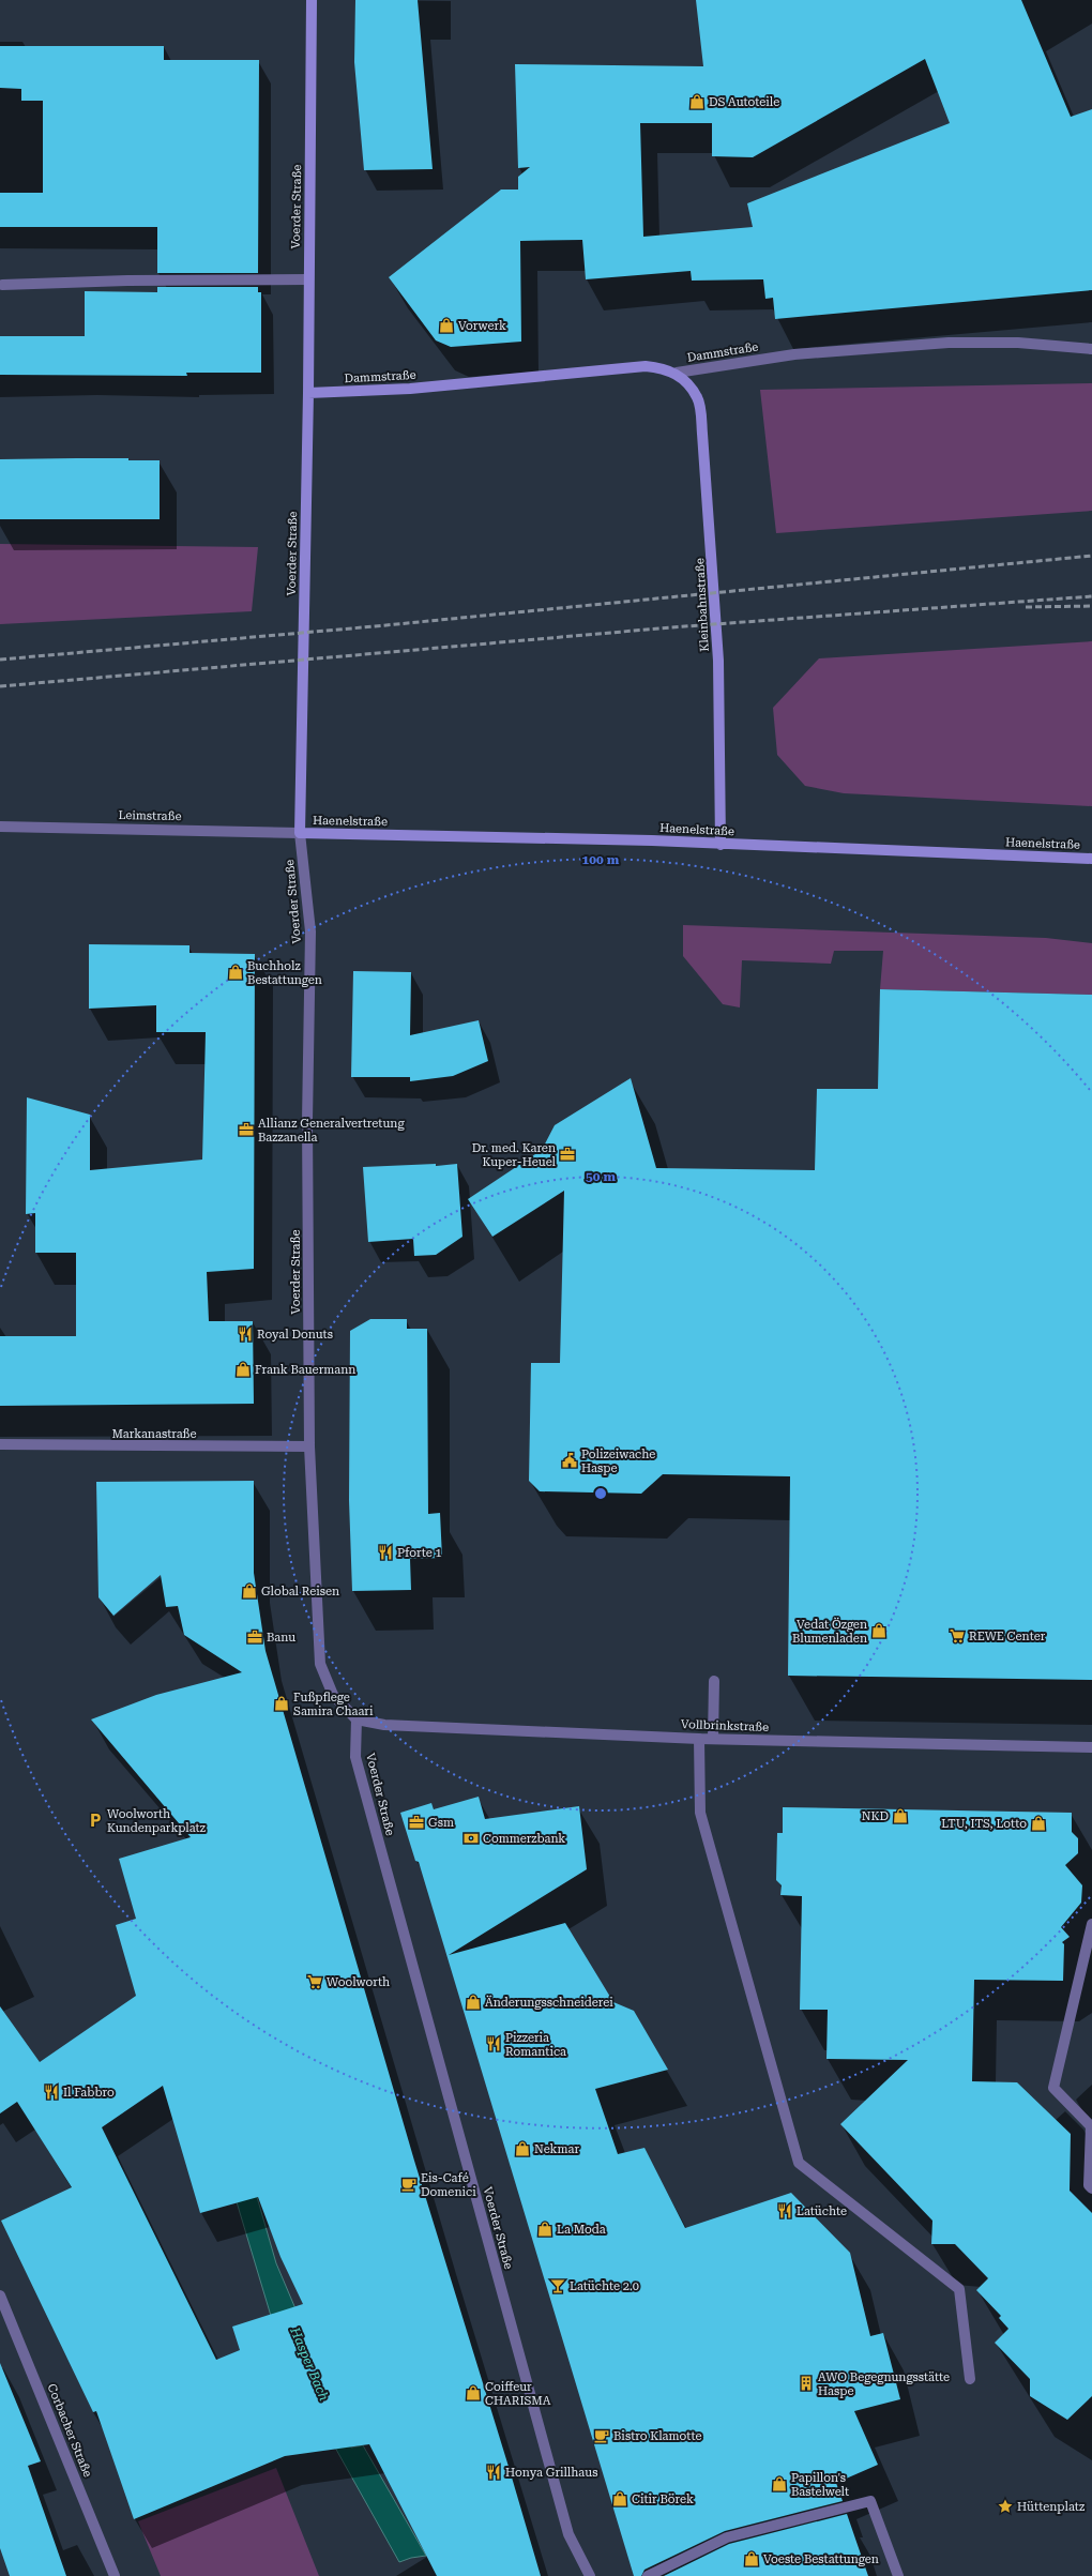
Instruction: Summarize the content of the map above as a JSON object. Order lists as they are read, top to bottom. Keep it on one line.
{"streets":{"main road":["Voerder Straße","Dammstraße","Kleinbahnstraße","Haenelstraße"],"street":["Leimstraße","Markanastraße","Vollbrinkstraße","Corbacher Straße"]},"crossings":[["Voerder Straße","Dammstraße"],["Voerder Straße","Leimstraße"],["Voerder Straße","Haenelstraße"],["Voerder Straße","Markanastraße"],["Voerder Straße","Vollbrinkstraße"],["Dammstraße","Kleinbahnstraße"],["Kleinbahnstraße","Haenelstraße"],["Leimstraße","Haenelstraße"]],"water":["Hasper Bach"],"places":{"shop":["DS Autoteile","Vorwerk","Buchholz Bestattungen","Frank Bauermann","Global Reisen","Vedat Özgen Blumenladen","Fußpflege Samira Chaari","NKD","LTU, ITS, Lotto","Änderungsschneiderei","Nekmar","La Moda","Coiffeur CHARISMA","Papillon's Bastelwelt","Citir Börek","Voeste Bestattungen"],"office":["Allianz Generalvertretung Bazzanella","Dr. med. Karen Kuper-Heuel","Banu","Gsm"],"restaurant":["Royal Donuts","Pforte 1","Pizzeria Romantica","Il Fabbro","Latüchte","Honya Grillhaus"],"public building":["Polizeiwache Haspe"],"supermarket":["REWE Center","Woolworth"],"parking":["Woolworth Kundenparkplatz"],"bank":["Commerzbank"],"cafe":["Eis-Café Domenici","Bistro Klamotte"],"bar":["Latüchte 2.0"],"building":["AWO Begegnungsstätte Haspe"],"place":["Hüttenplatz"]},"rings":["100 m","50 m"]}
